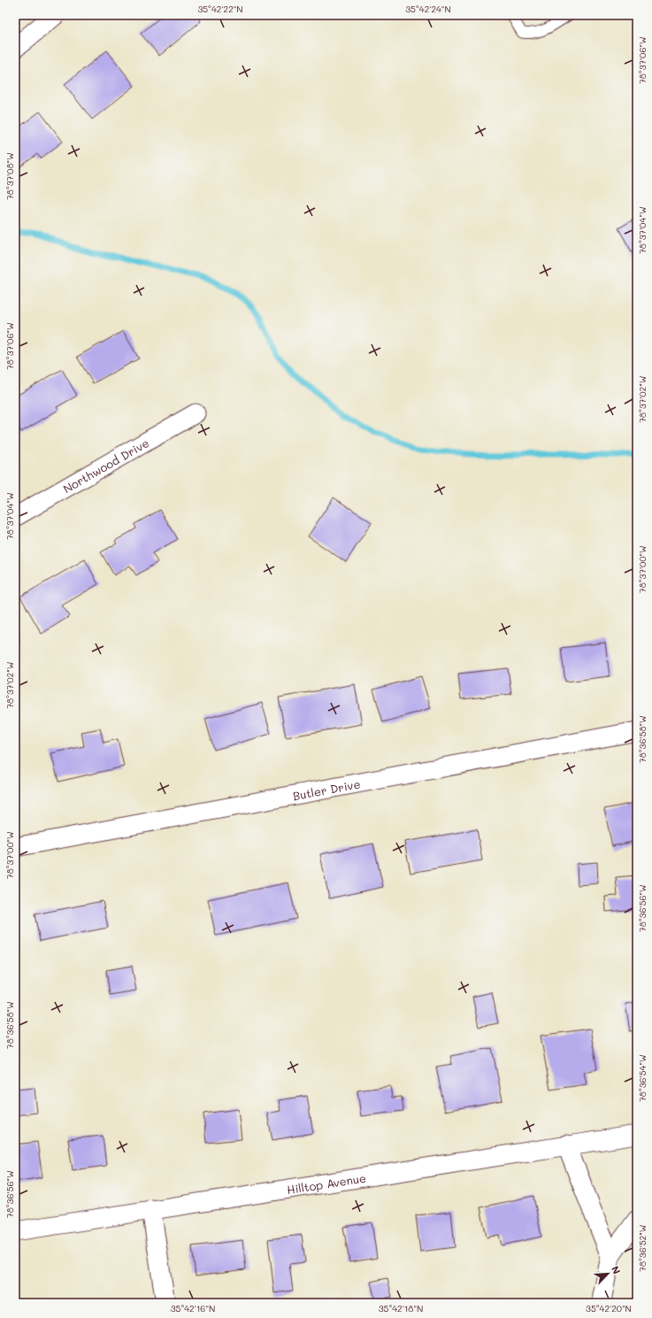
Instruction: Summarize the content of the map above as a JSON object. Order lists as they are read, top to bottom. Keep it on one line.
{"streets":{"street":["Northwood Drive","Butler Drive","Hilltop Avenue"]},"north":"top right","coordinates":["35°42'22\"N","35°42'24\"N","78°37'06\"W","78°37'08\"W","78°37'04\"W","78°37'02\"W","78°37'00\"W","78°36'58\"W","78°36'56\"W","78°36'54\"W","78°36'52\"W","35°42'16\"N","35°42'18\"N","35°42'20\"N"]}
